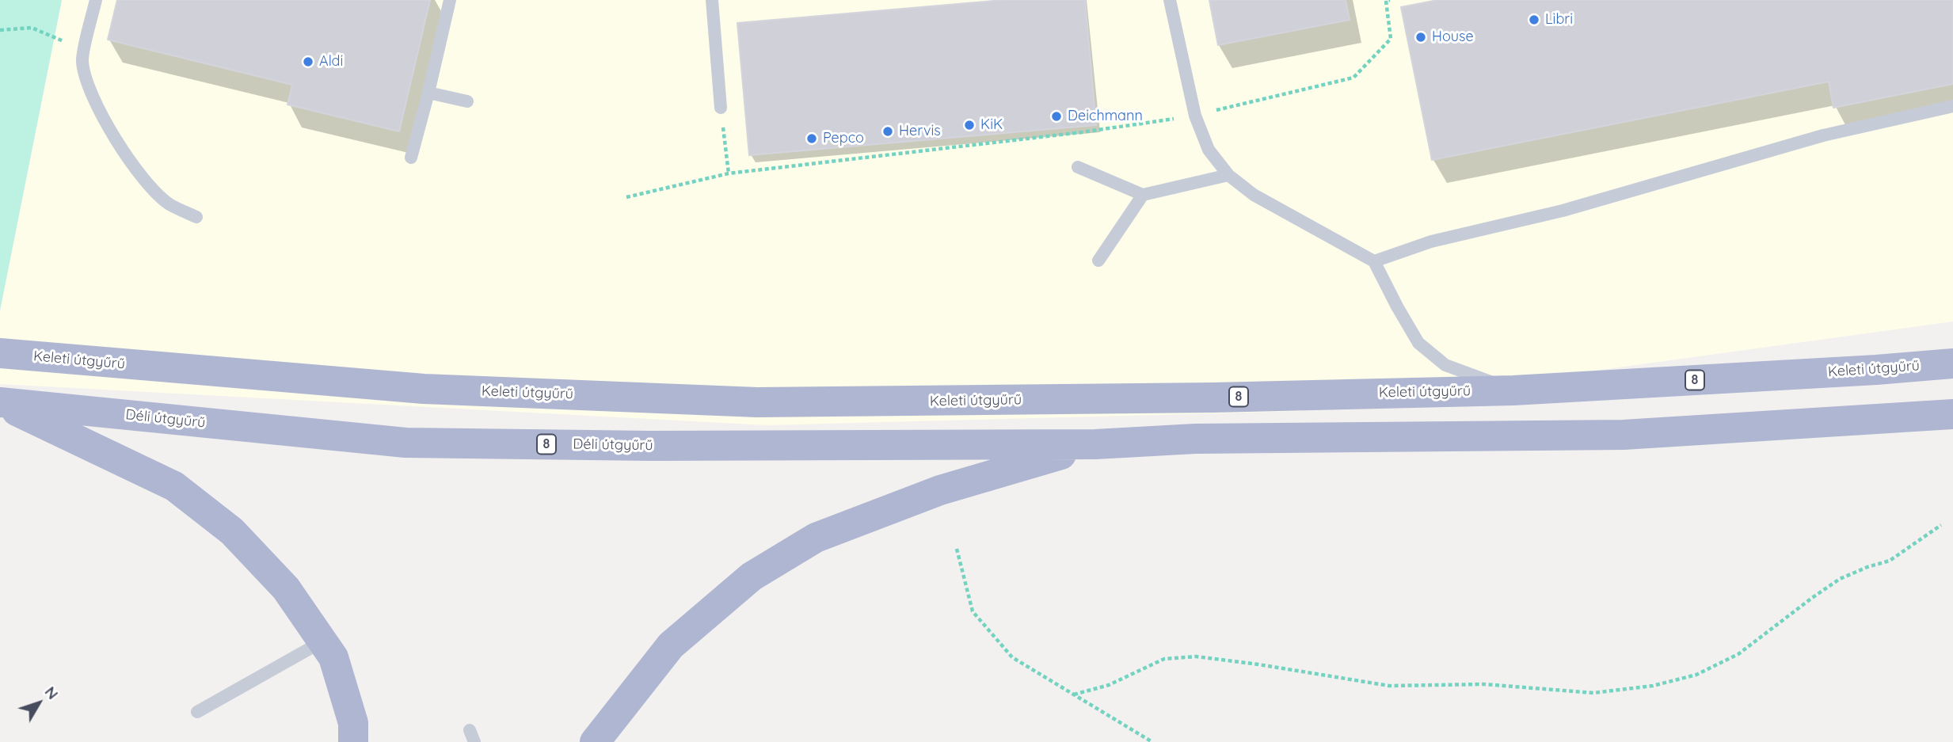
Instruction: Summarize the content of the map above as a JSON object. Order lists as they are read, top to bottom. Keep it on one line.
{"streets":{"main road":["Keleti útgyűrű","8","Déli útgyűrű"]},"crossings":[["8","Déli útgyűrű"]],"places":["Libri","House","Aldi","Deichmann","KiK","Hervis","Pepco"],"north":"top right"}
